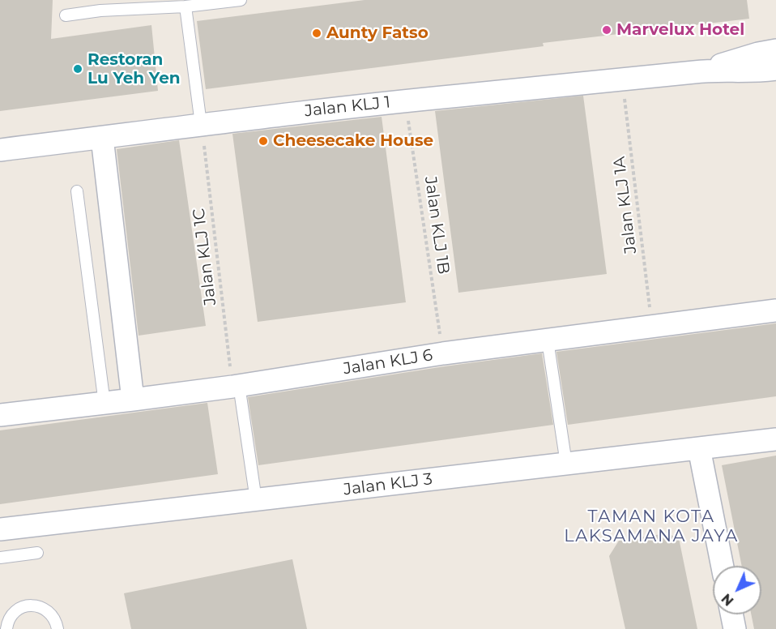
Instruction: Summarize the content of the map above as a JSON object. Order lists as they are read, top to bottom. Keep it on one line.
{"streets":{"street":["Jalan KLJ 1","Jalan KLJ 6","Jalan KLJ 3"],"path":["Jalan KLJ 1A","Jalan KLJ 1B","Jalan KLJ 1C"]},"crossings":[["Jalan KLJ 1","Jalan KLJ 1A"],["Jalan KLJ 1","Jalan KLJ 1B"],["Jalan KLJ 1","Jalan KLJ 1C"],["Jalan KLJ 1A","Jalan KLJ 6"],["Jalan KLJ 1B","Jalan KLJ 6"],["Jalan KLJ 1C","Jalan KLJ 6"]],"districts":["TAMAN KOTA LAKSAMANA JAYA"],"places":["Marvelux Hotel","Aunty Fatso","Restoran Lu Yeh Yen","Cheesecake House"],"north":"bottom left"}
